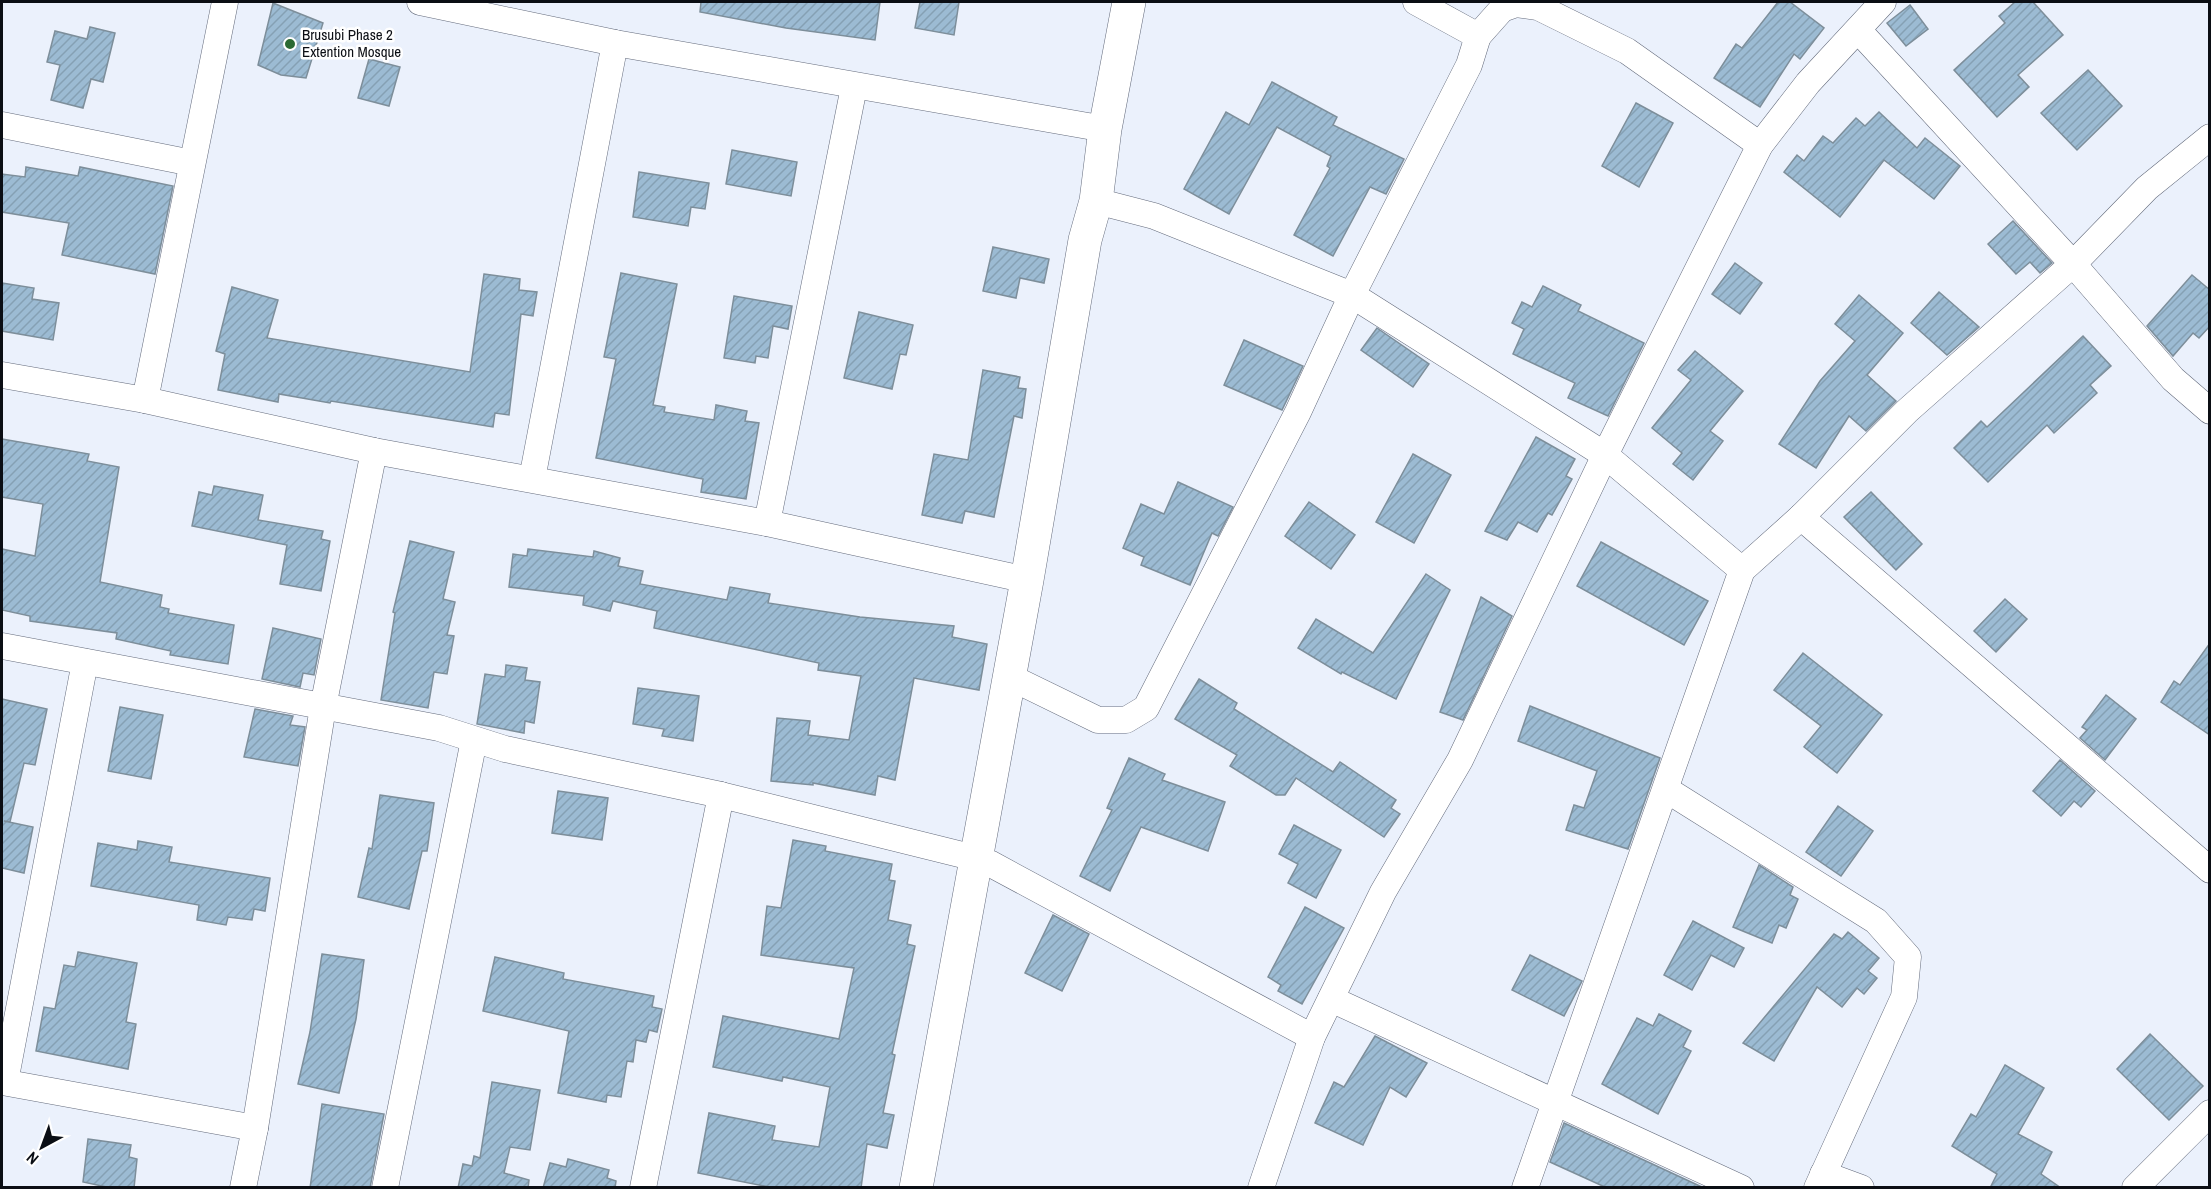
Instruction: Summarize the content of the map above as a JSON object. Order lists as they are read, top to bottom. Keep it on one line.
{"places":["Brusubi Phase 2 Extention Mosque"],"north":"bottom left"}
